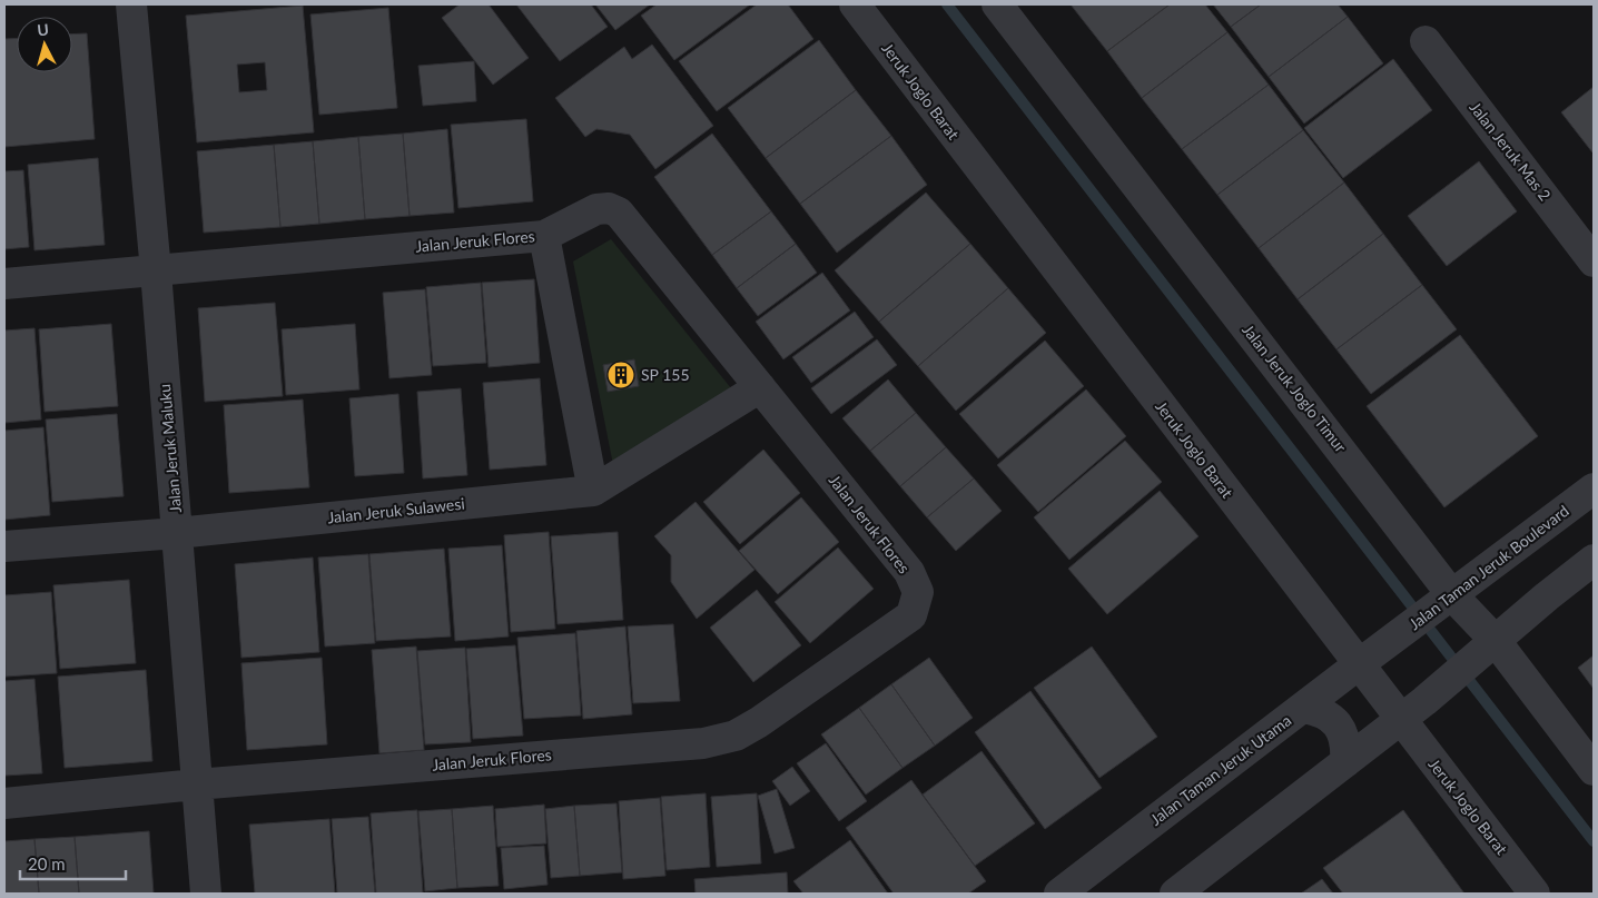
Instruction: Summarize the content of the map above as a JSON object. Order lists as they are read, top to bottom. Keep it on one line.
{"streets":{"street":["Jeruk Joglo Barat","Jalan Jeruk Mas 2","Jalan Jeruk Flores","Jalan Jeruk Joglo Timur","Jalan Jeruk Maluku","Jalan Jeruk Sulawesi","Jalan Taman Jeruk Boulevard","Jalan Taman Jeruk Utama"]},"crossings":[["Jeruk Joglo Barat","Jalan Taman Jeruk Utama"],["Jalan Jeruk Flores","Jalan Jeruk Maluku"],["Jalan Jeruk Flores","Jalan Jeruk Sulawesi"],["Jalan Jeruk Joglo Timur","Jalan Taman Jeruk Boulevard"],["Jalan Jeruk Maluku","Jalan Jeruk Sulawesi"],["Jalan Taman Jeruk Boulevard","Jalan Taman Jeruk Utama"]],"places":{"building":["SP 155"]},"scale_bar":"20 m","north":"top"}
